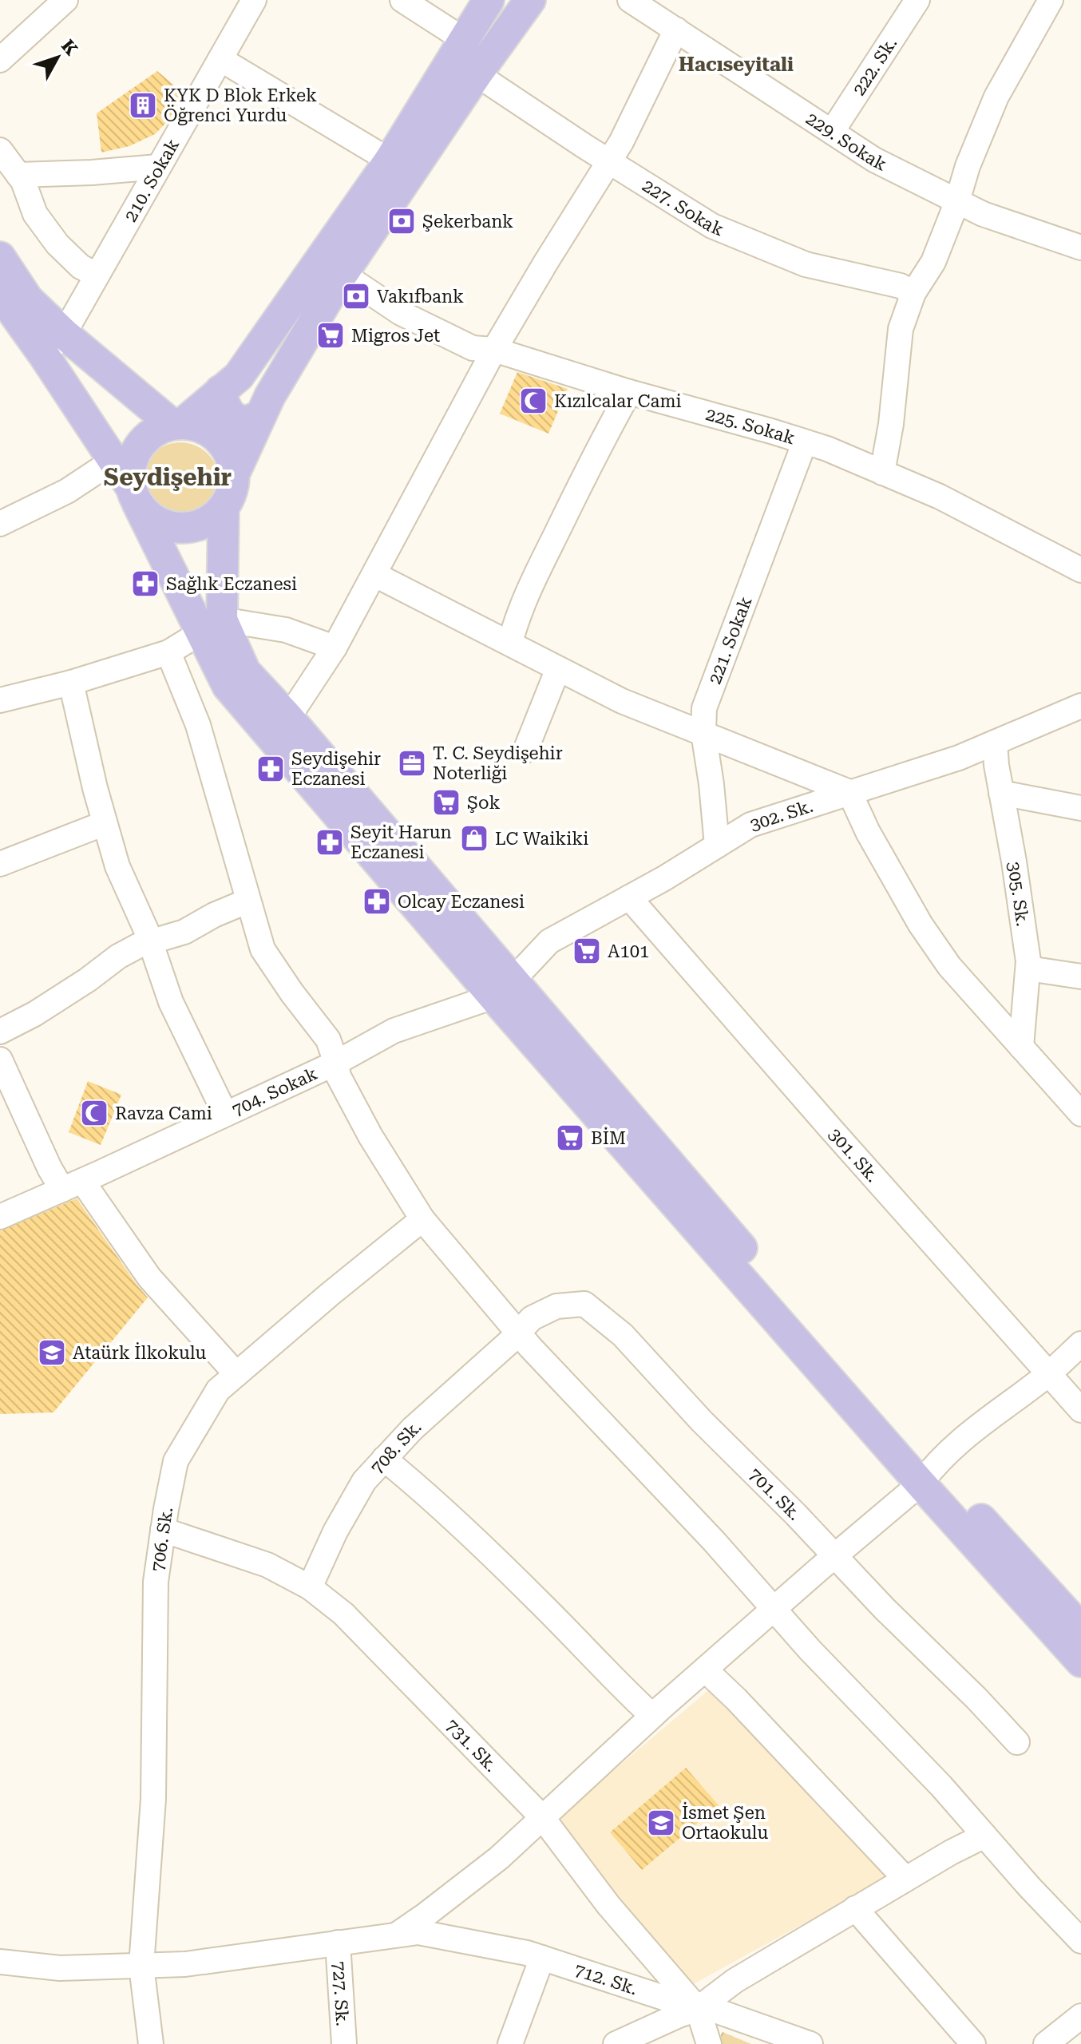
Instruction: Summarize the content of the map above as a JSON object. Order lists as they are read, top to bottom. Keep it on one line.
{"streets":{"street":["222. Sk.","229. Sokak","210. Sokak","227. Sokak","225. Sokak","221. Sokak","302. Sk.","305. Sk.","704. Sokak","301. Sk.","708. Sk.","701. Sk.","706. Sk.","731. Sk.","712. Sk.","727. Sk."]},"crossings":[["222. Sk.","229. Sokak"],["225. Sokak","221. Sokak"],["221. Sokak","302. Sk."],["302. Sk.","305. Sk."],["302. Sk.","704. Sokak"],["302. Sk.","301. Sk."],["708. Sk.","701. Sk."],["708. Sk.","731. Sk."],["706. Sk.","731. Sk."],["706. Sk.","712. Sk."],["731. Sk.","712. Sk."],["712. Sk.","727. Sk."]],"districts":["Hacıseyitali","Seydişehir"],"places":{"building":["KYK D Blok Erkek Öğrenci Yurdu"],"bank":["Şekerbank","Vakıfbank"],"supermarket":["Migros Jet","Şok","A101","BİM"],"mosque":["Kızılcalar Cami","Ravza Cami"],"pharmacy":["Sağlık Eczanesi","Seydişehir Eczanesi","Seyit Harun Eczanesi","Olcay Eczanesi"],"office":["T. C. Seydişehir Noterliği"],"shop":["LC Waikiki"],"school or university":["Ataürk İlkokulu","İsmet Şen Ortaokulu"]},"north":"top right"}
